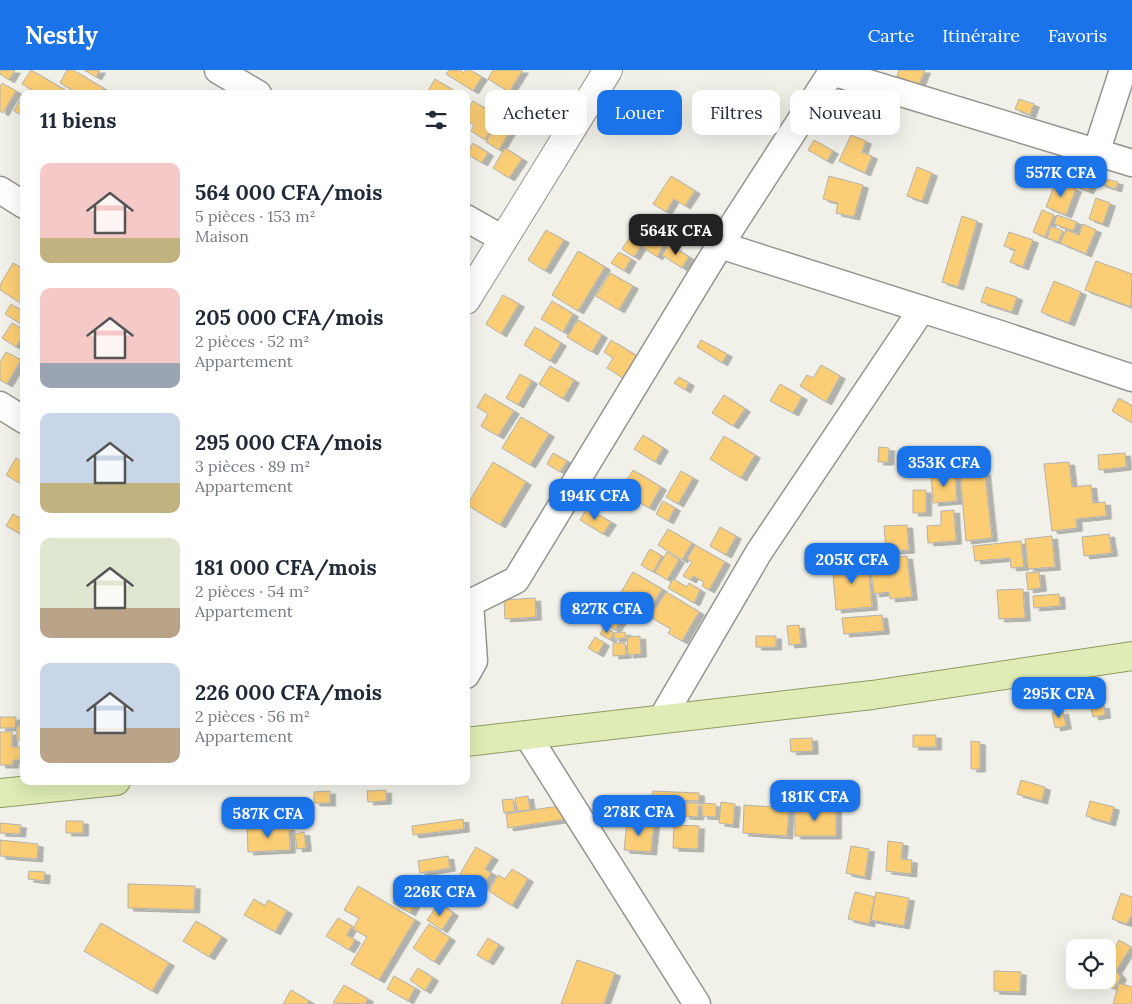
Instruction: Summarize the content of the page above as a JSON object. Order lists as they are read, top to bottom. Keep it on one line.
{"page":{"header":"Nestly","nav":["Carte","Itinéraire","Favoris"],"chip":["Acheter","Louer","Filtres","Nouveau"],"heading":"11 biens","list":[{"name":"564 000 CFA/mois","note":"5 pièces · 153 m² · Maison"},{"name":"205 000 CFA/mois","note":"2 pièces · 52 m² · Appartement"},{"name":"295 000 CFA/mois","note":"3 pièces · 89 m² · Appartement"},{"name":"181 000 CFA/mois","note":"2 pièces · 54 m² · Appartement"},{"name":"226 000 CFA/mois","note":"2 pièces · 56 m² · Appartement"}],"price":["557K CFA","564K CFA","353K CFA","194K CFA","205K CFA","827K CFA","295K CFA","181K CFA","278K CFA","587K CFA","226K CFA"]}}
